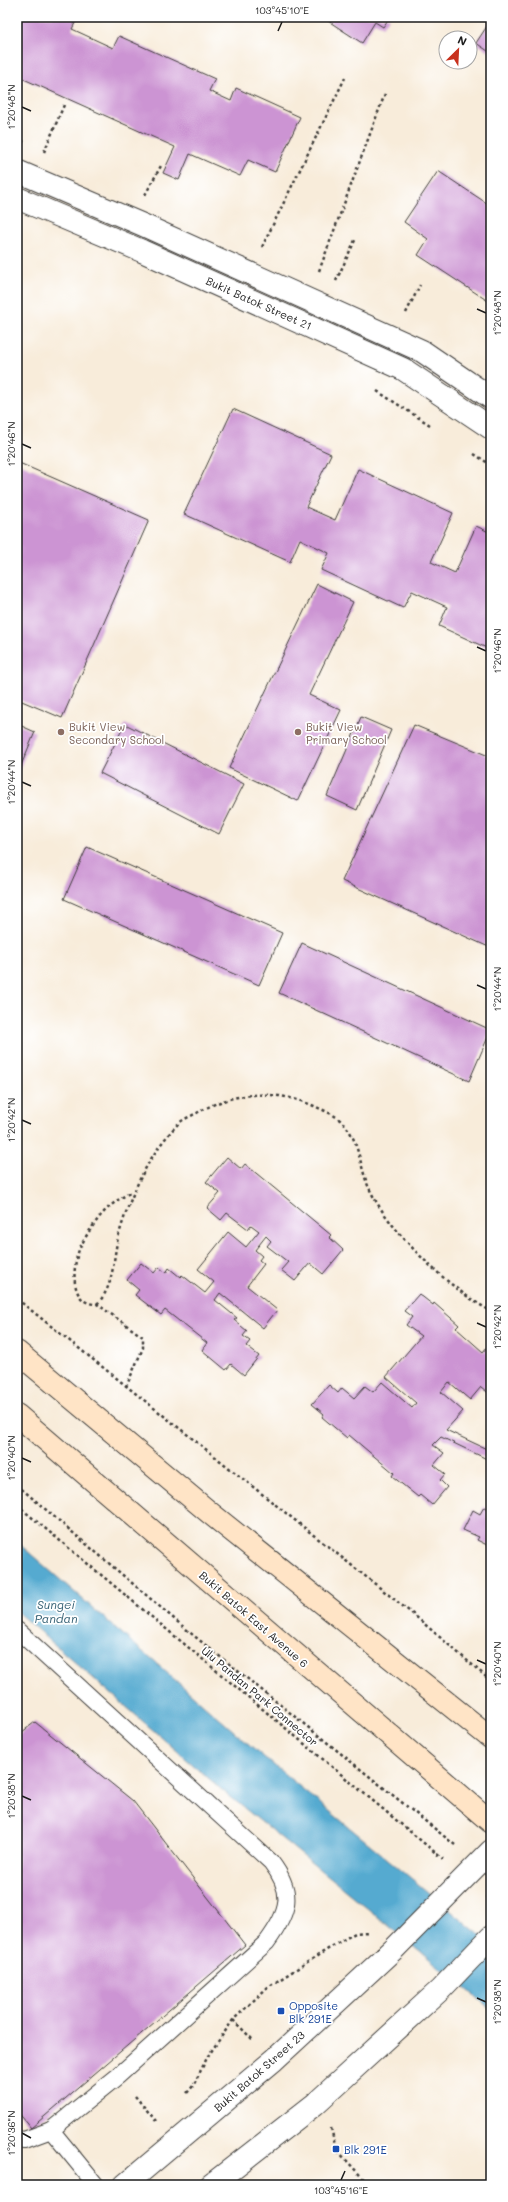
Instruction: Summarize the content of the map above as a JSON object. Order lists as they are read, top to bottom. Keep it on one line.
{"streets":{"main road":["Bukit Batok East Avenue 6"],"street":["Bukit Batok Street 21","Bukit Batok Street 23"],"path":["Ulu Pandan Park Connector"]},"crossings":[["Ulu Pandan Park Connector","Bukit Batok Street 23"]],"water":["Sungei Pandan"],"places":{"other":["Bukit View Secondary School","Bukit View Primary School"],"transit":["Opposite Blk 291E","Blk 291E"]},"north":"top right","coordinates":["103°45'10\"E","1°20'48\"N","1°20'46\"N","1°20'44\"N","1°20'42\"N","1°20'40\"N","1°20'38\"N","1°20'36\"N","103°45'16\"E"]}
